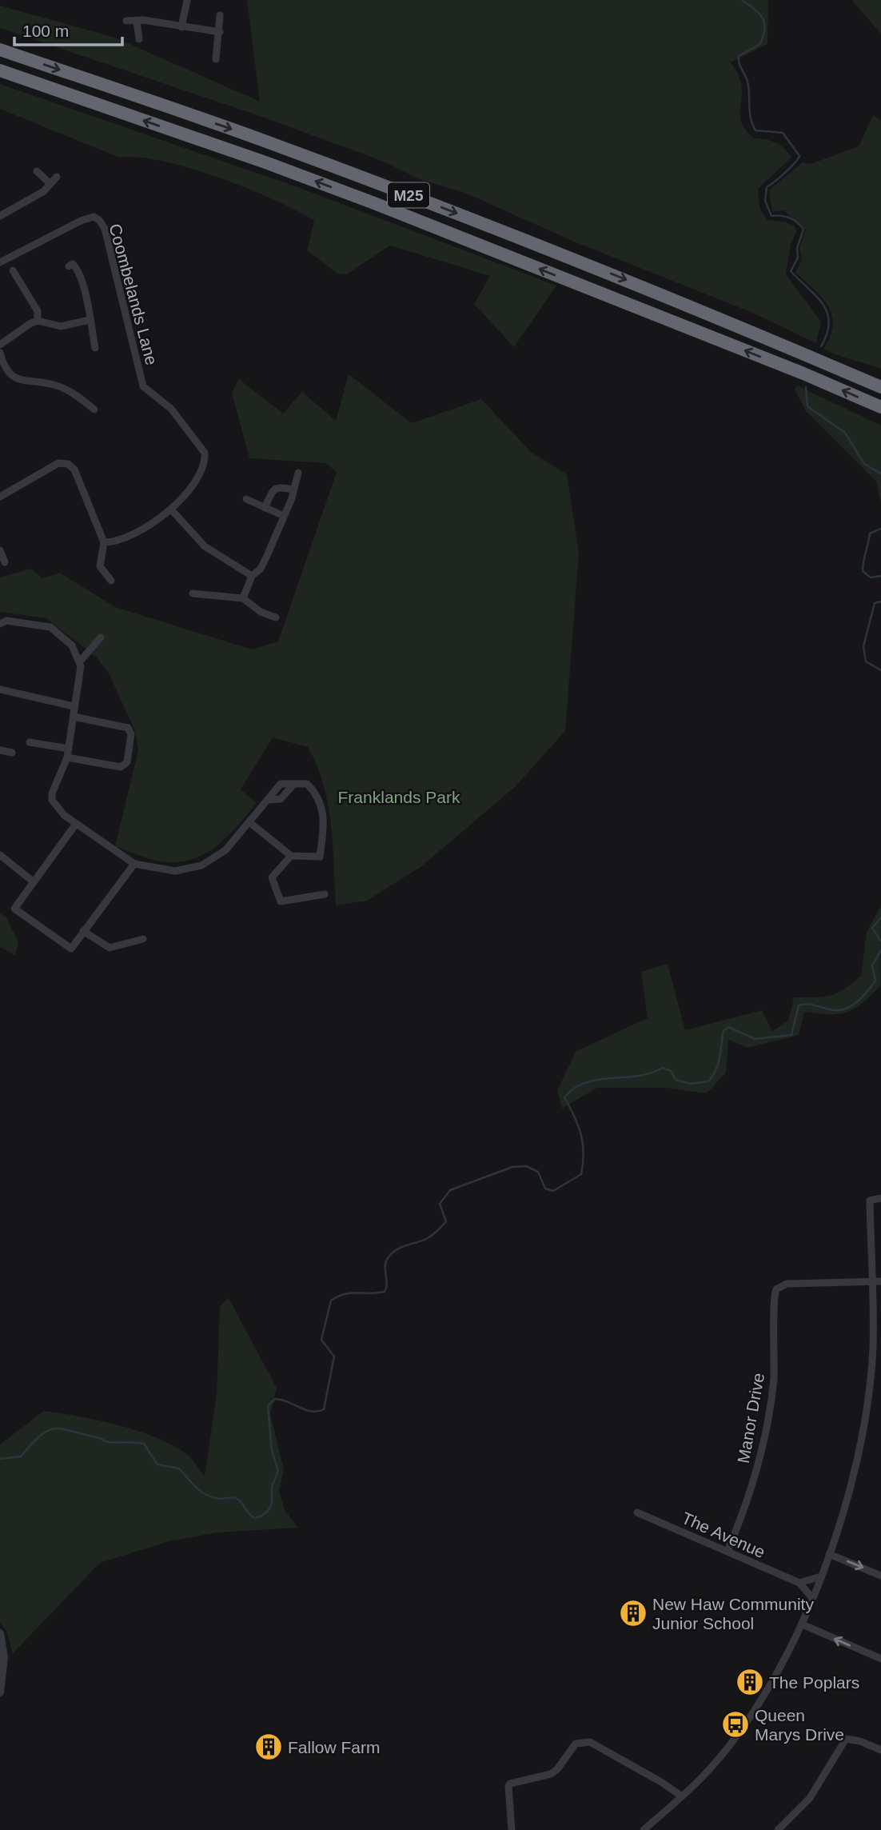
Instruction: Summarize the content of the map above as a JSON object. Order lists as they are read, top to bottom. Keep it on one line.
{"streets":{"highway":["M25"],"street":["Coombelands Lane","Manor Drive","The Avenue"]},"crossings":[["Manor Drive","The Avenue"]],"parks":["Franklands Park"],"places":{"building":["New Haw Community Junior School","The Poplars","Fallow Farm"],"bus stop":["Queen Marys Drive"]},"scale_bar":"100 m"}
